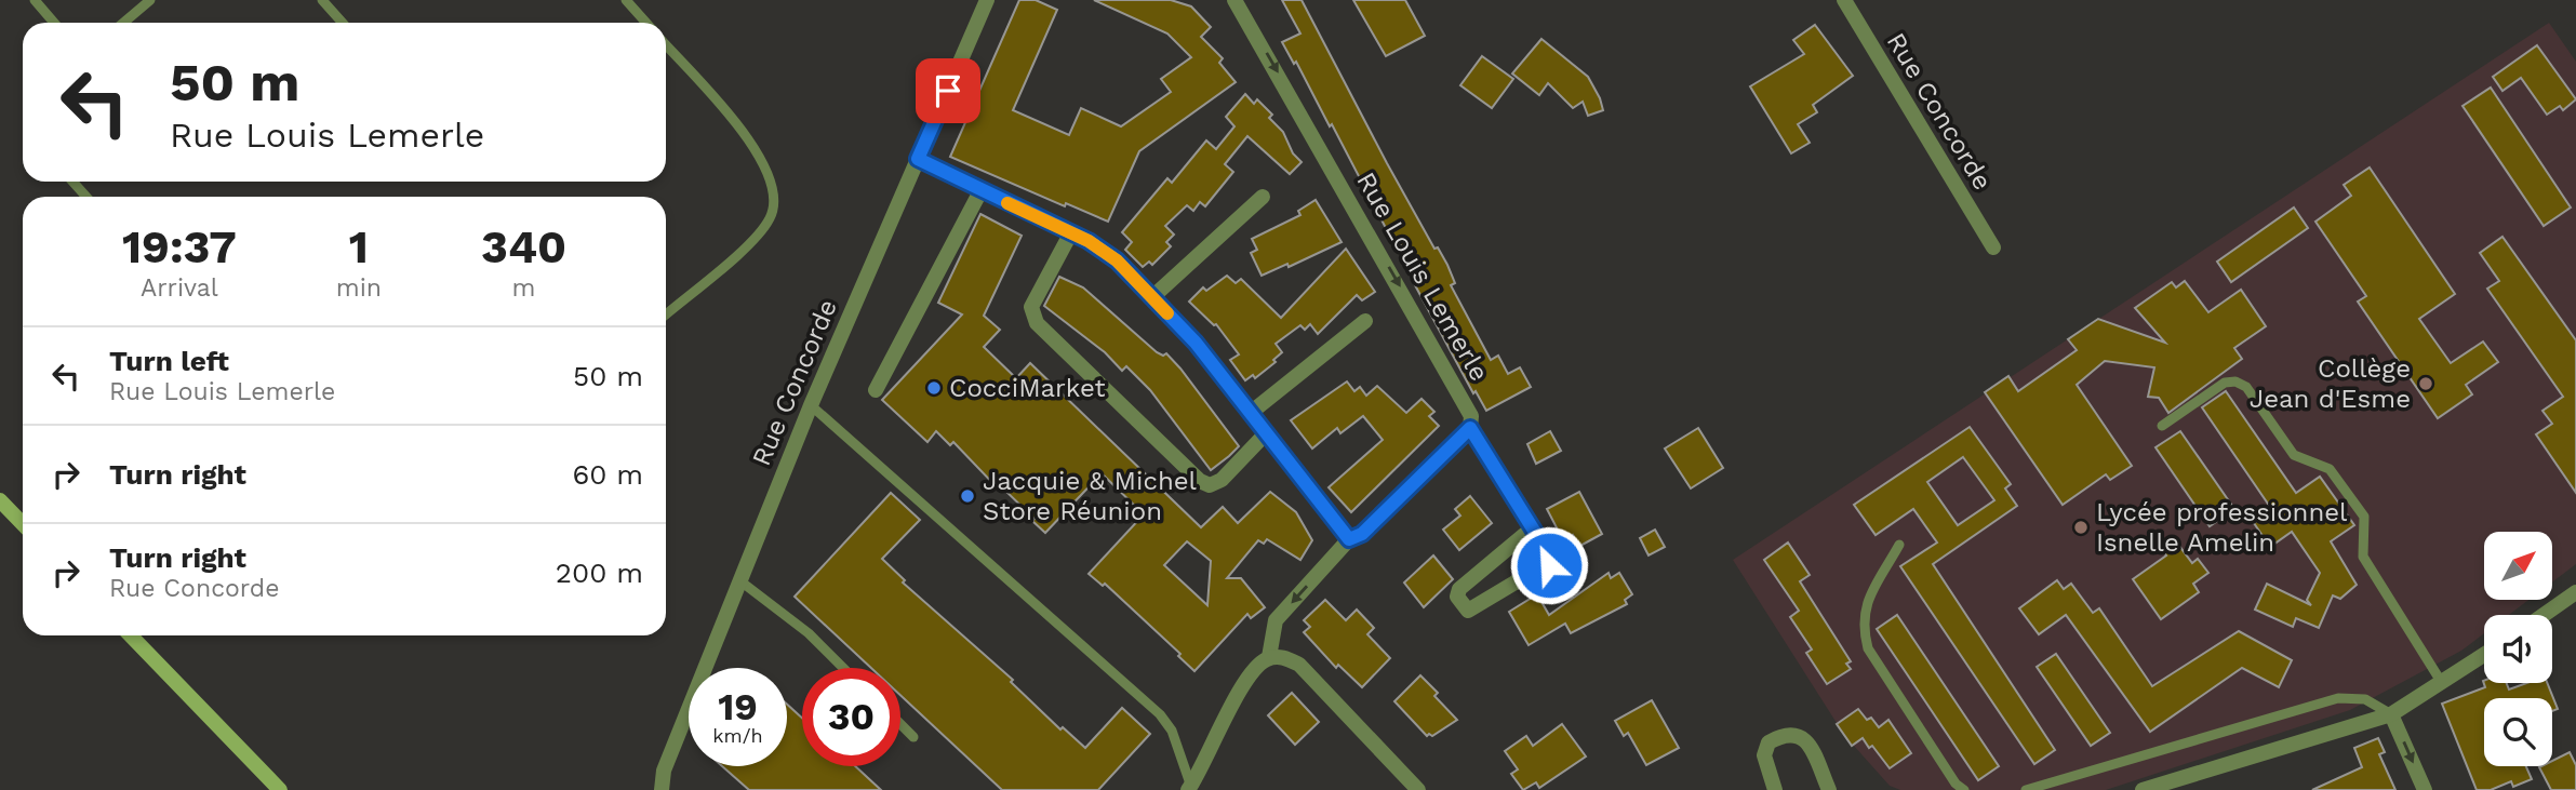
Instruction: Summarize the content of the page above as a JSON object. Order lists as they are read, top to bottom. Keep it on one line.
{"streets":{"street":["Rue Concorde","Rue Louis Lemerle"]},"one_way":["Rue Louis Lemerle"],"places":["Collège Jean d'Esme","CocciMarket","Jacquie & Michel Store Réunion","Lycée professionnel Isnelle Amelin"],"north":"top right","page":{"turn":["50 m","Rue Louis Lemerle"],"eta":["19:37","Arrival","1","min","340","m"],"list":[{"name":"Turn left","note":"Rue Louis Lemerle","value":"50 m"},{"name":"Turn right","value":"60 m"},{"name":"Turn right","note":"Rue Concorde","value":"200 m"}],"speed":"19 km/h","limit":"30"}}
